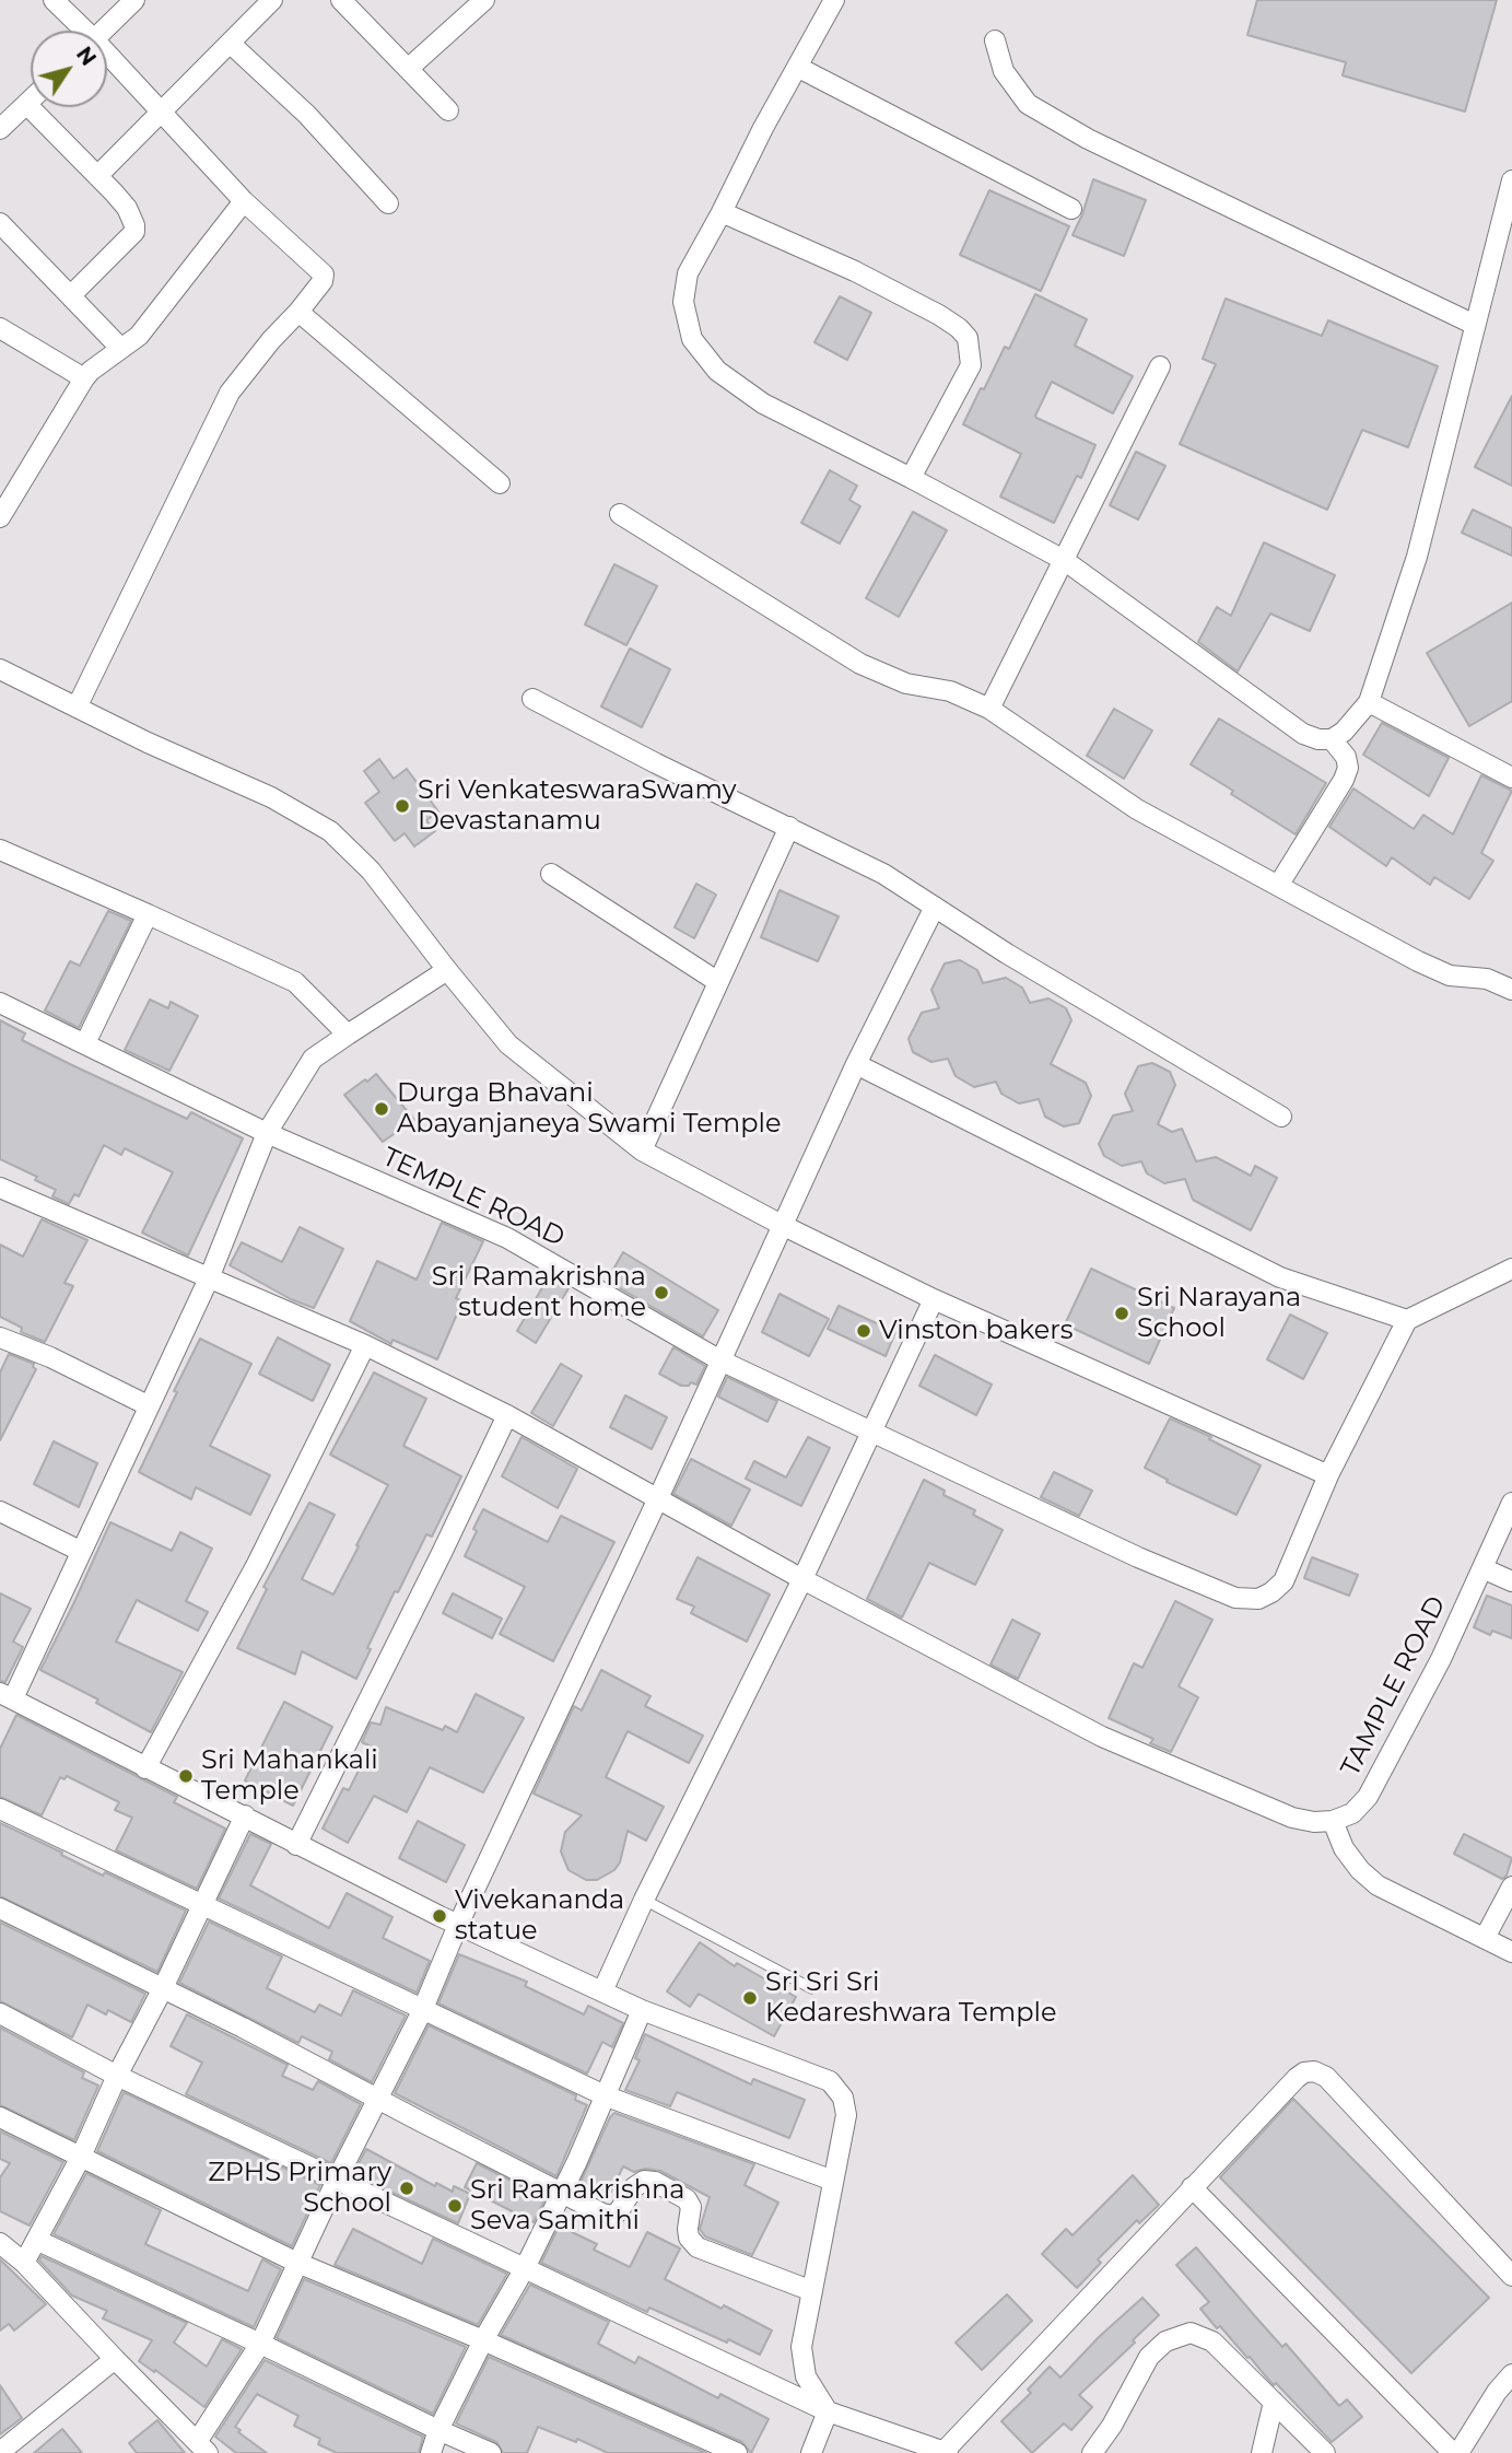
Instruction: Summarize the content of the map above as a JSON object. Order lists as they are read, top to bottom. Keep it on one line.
{"streets":{"street":["TEMPLE ROAD","TAMPLE ROAD"]},"places":["Sri VenkateswaraSwamy Devastanamu","Durga Bhavani Abayanjaneya Swami Temple","Sri Ramakrishna student home","Sri Narayana School","Vinston bakers","Sri Mahankali Temple","Vivekananda statue","Sri Sri Sri Kedareshwara Temple","ZPHS Primary School","Sri Ramakrishna Seva Samithi"],"north":"top right"}
